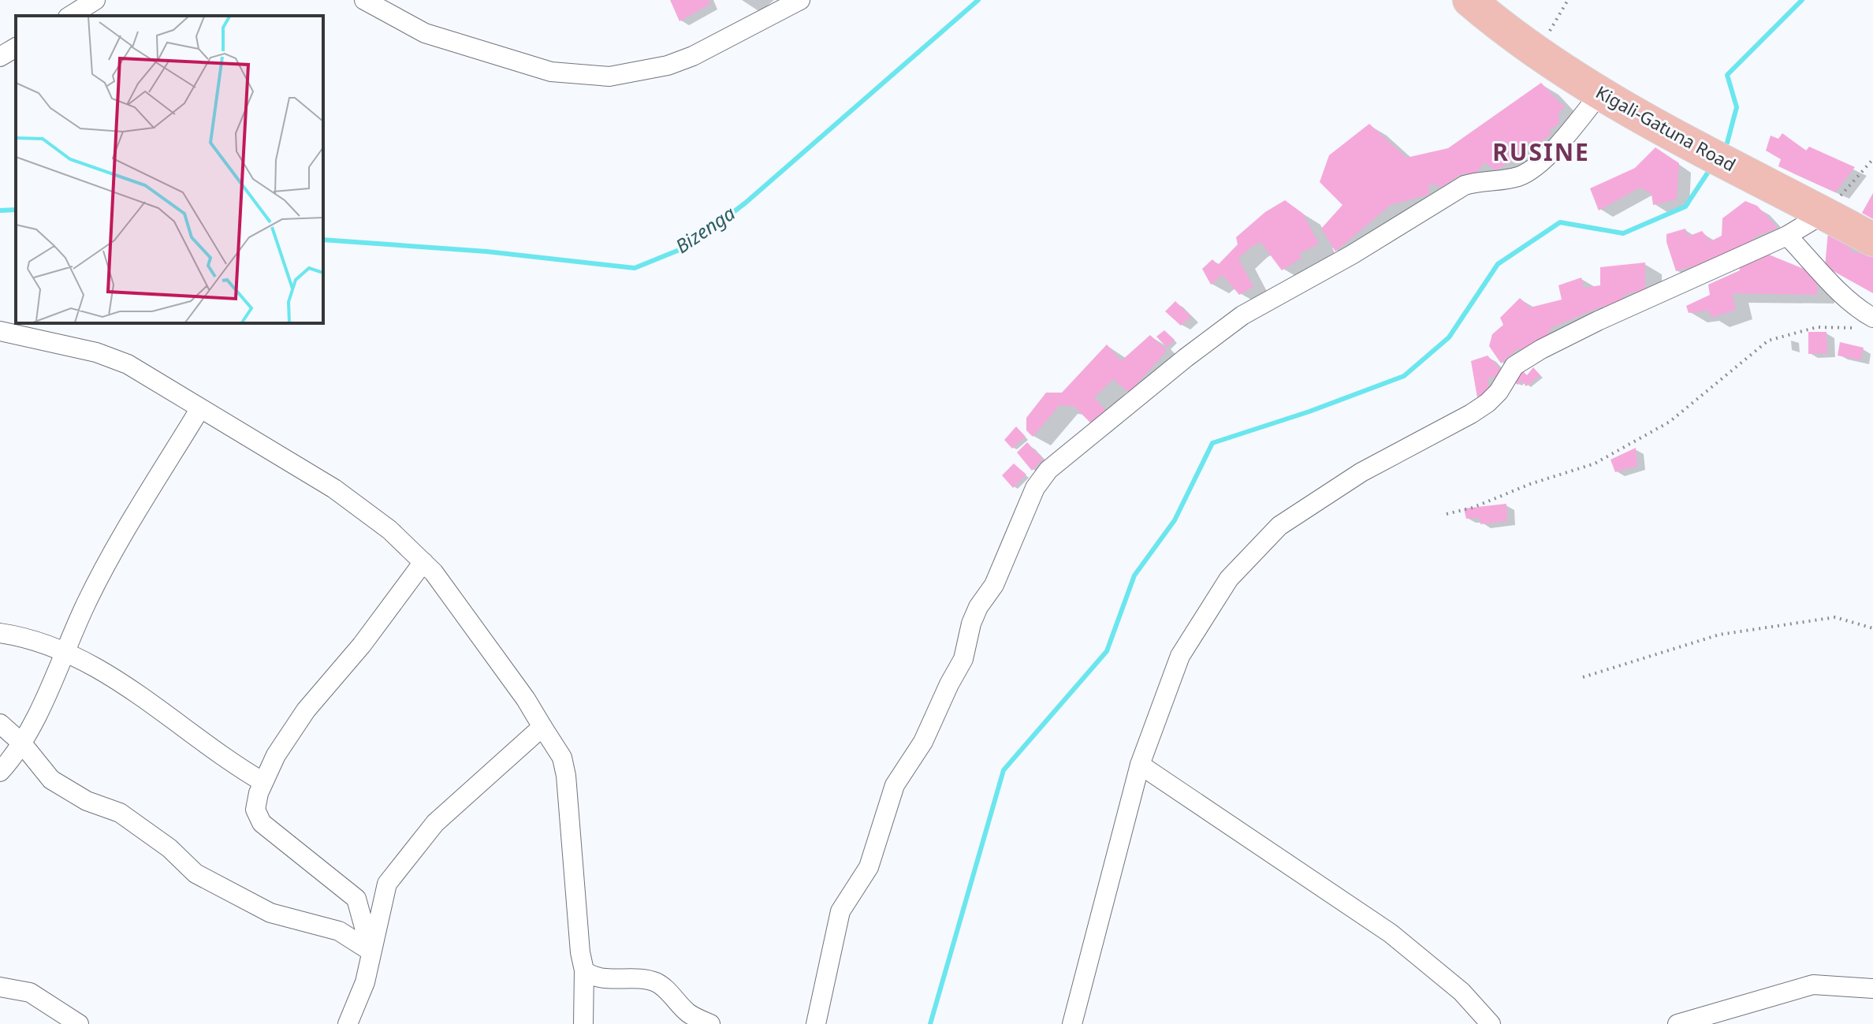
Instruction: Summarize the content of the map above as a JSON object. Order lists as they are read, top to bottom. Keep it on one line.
{"streets":{"highway":["Kigali-Gatuna Road"]},"districts":["RUSINE"],"water":["Bizenga"]}
